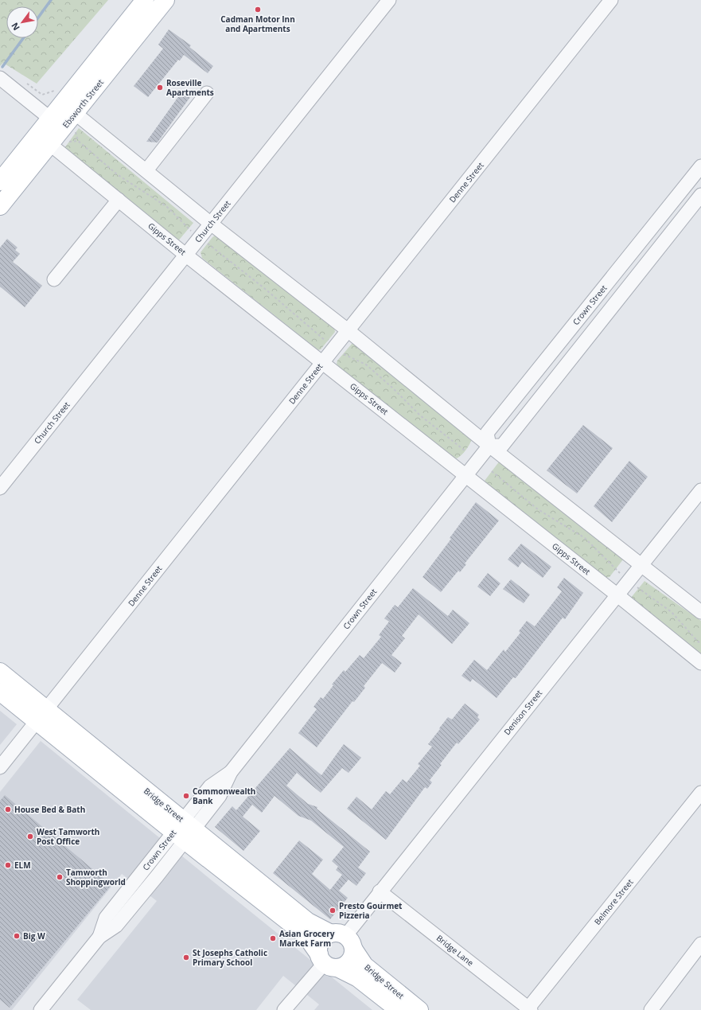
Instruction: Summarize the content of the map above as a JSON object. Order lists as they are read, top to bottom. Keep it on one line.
{"streets":{"main road":["Ebsworth Street","Bridge Street"],"street":["Denne Street","Church Street","Gipps Street","Crown Street","Denison Street","Belmore Street","Bridge Lane"]},"crossings":[["Ebsworth Street","Gipps Street"],["Denne Street","Gipps Street"],["Denne Street","Bridge Street"],["Church Street","Gipps Street"],["Gipps Street","Crown Street"],["Gipps Street","Denison Street"],["Crown Street","Bridge Street"],["Denison Street","Bridge Street"],["Denison Street","Bridge Lane"],["Belmore Street","Bridge Lane"]],"places":["Cadman Motor Inn and Apartments","Roseville Apartments","Commonwealth Bank","House Bed & Bath","West Tamworth Post Office","ELM","Tamworth Shoppingworld","Presto Gourmet Pizzeria","Big W","Asian Grocery Market Farm","St Josephs Catholic Primary School"],"north":"bottom left"}
